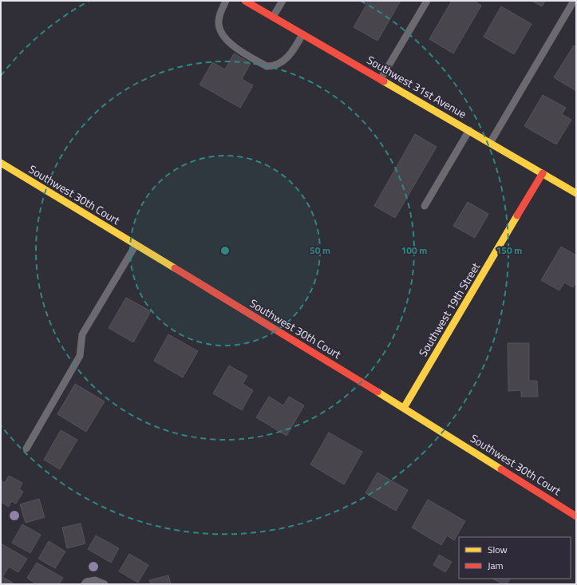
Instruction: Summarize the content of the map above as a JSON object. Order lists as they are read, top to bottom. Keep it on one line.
{"streets":{"street":["Southwest 31st Avenue","Southwest 30th Court","Southwest 19th Street"]},"crossings":[["Southwest 31st Avenue","Southwest 19th Street"],["Southwest 30th Court","Southwest 19th Street"]],"legend":["Slow","Jam"],"rings":["50 m","100 m","150 m"]}
